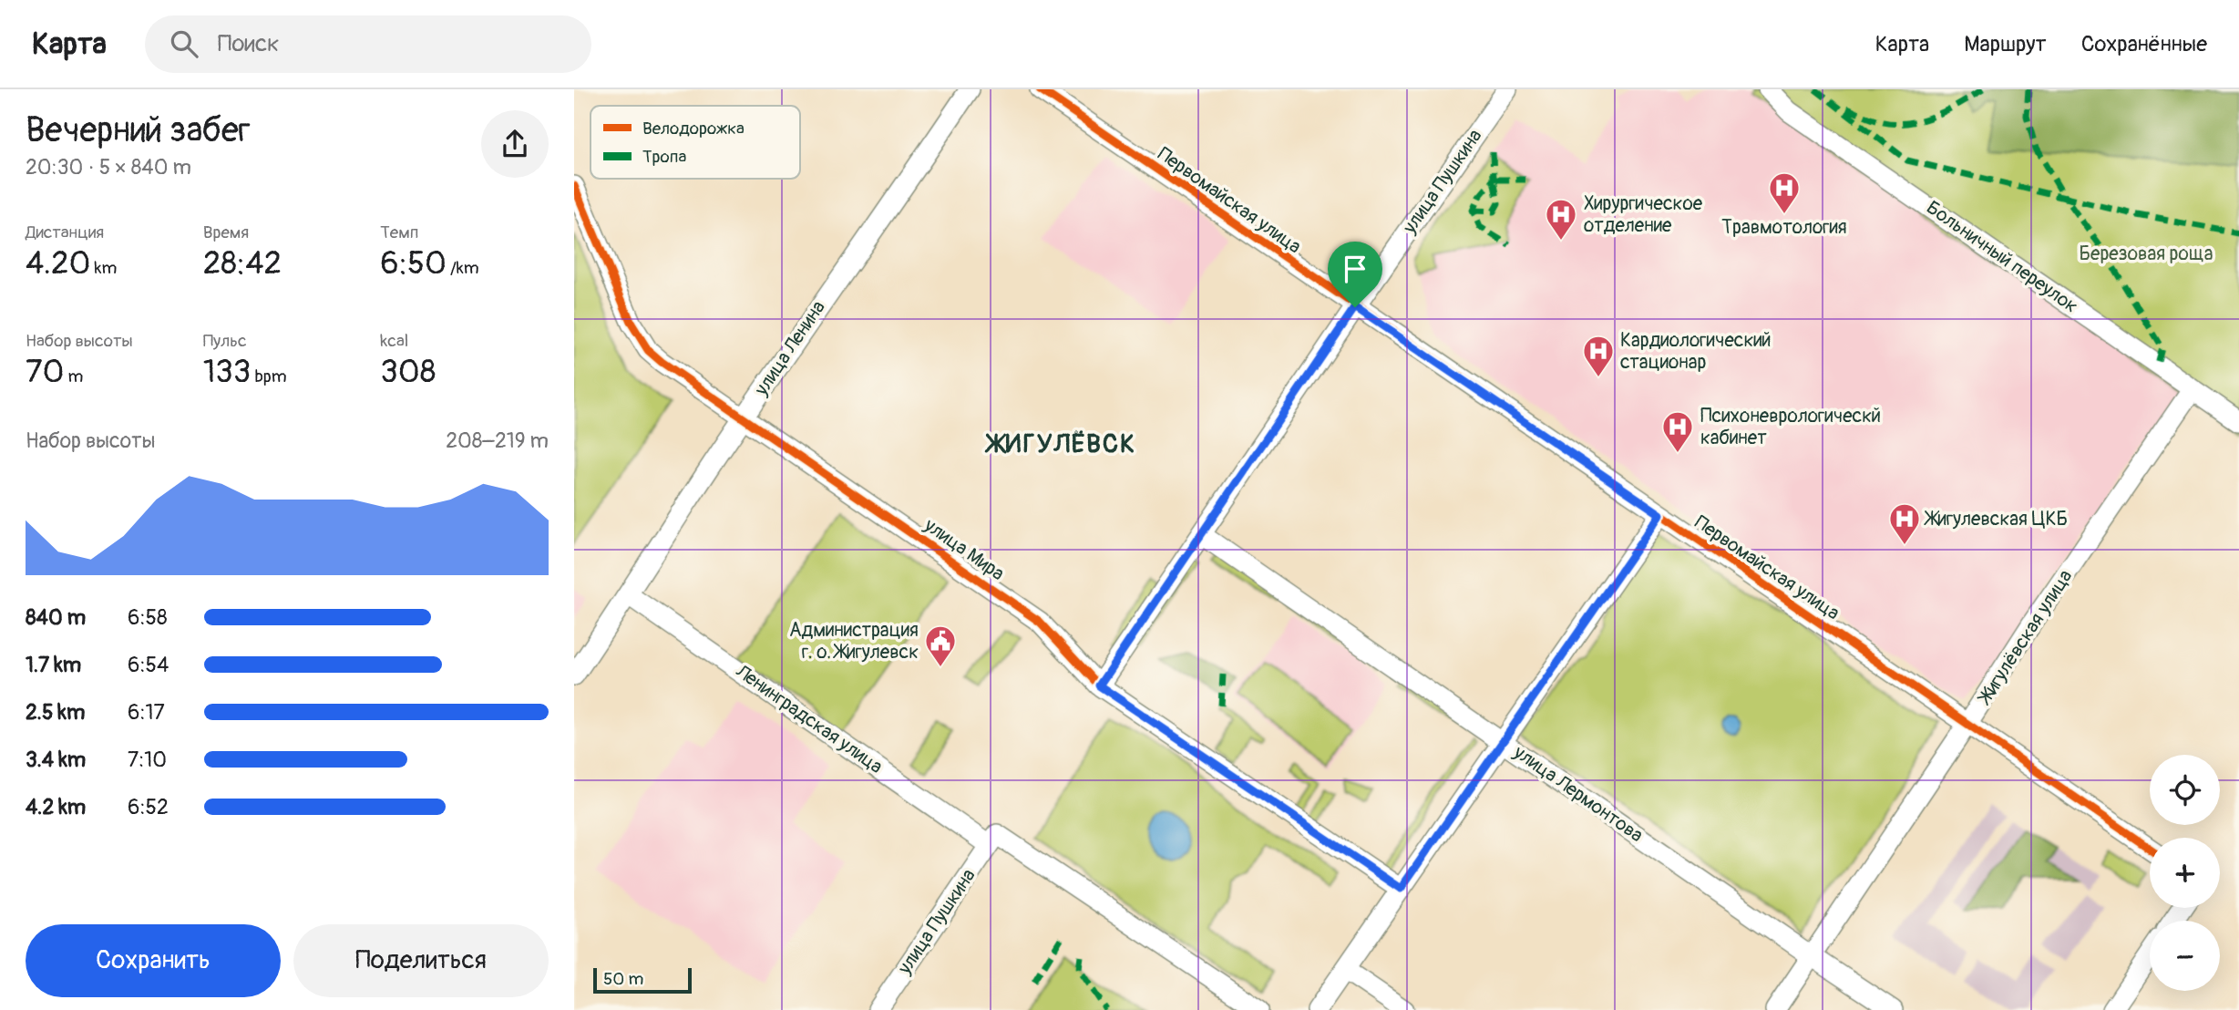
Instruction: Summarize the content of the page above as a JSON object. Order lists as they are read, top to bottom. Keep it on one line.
{"streets":{"street":["улица Пушкина","Первомайская улица","Больничный переулок","улица Ленина","улица Мира","Жигулёвская улица","Ленинградская улица","улица Лермонтова"]},"crossings":[["улица Пушкина","Первомайская улица"],["улица Пушкина","улица Мира"],["улица Пушкина","Ленинградская улица"],["улица Пушкина","улица Лермонтова"],["Первомайская улица","Жигулёвская улица"],["Больничный переулок","Жигулёвская улица"],["улица Ленина","улица Мира"],["улица Ленина","Ленинградская улица"],["Жигулёвская улица","улица Лермонтова"]],"districts":["ЖИГУЛЁВСК"],"parks":["Березовая роща"],"places":{"hospital":["Травмотология","Хирургическое отделение","Кардиологический стационар","Психоневрологическй кабинет","Жигулевская ЦКБ"],"public building":["Администрация г. о. Жигулевск"]},"legend":["Велодорожка","Тропа"],"scale_bar":"50 m","page":{"header":"Карта","search":"Поиск","nav":["Карта","Маршрут","Сохранённые"],"heading":["Вечерний забег","20:30 · 5 × 840 m"],"stats":[["Дистанция","4.20 km"],["Время","28:42"],["Темп","6:50 /km"],["Набор высоты","70 m"],["Пульс","133 bpm"],["kcal","308"]],"chart":["Набор высоты","208–219 m"],"list":[{"name":"840 m","note":"6:58"},{"name":"1.7 km","note":"6:54"},{"name":"2.5 km","note":"6:17"},{"name":"3.4 km","note":"7:10"},{"name":"4.2 km","note":"6:52"}],"map_buttons":["+","−"],"buttons":["Сохранить","Поделиться"],"scale":"50 m"}}
